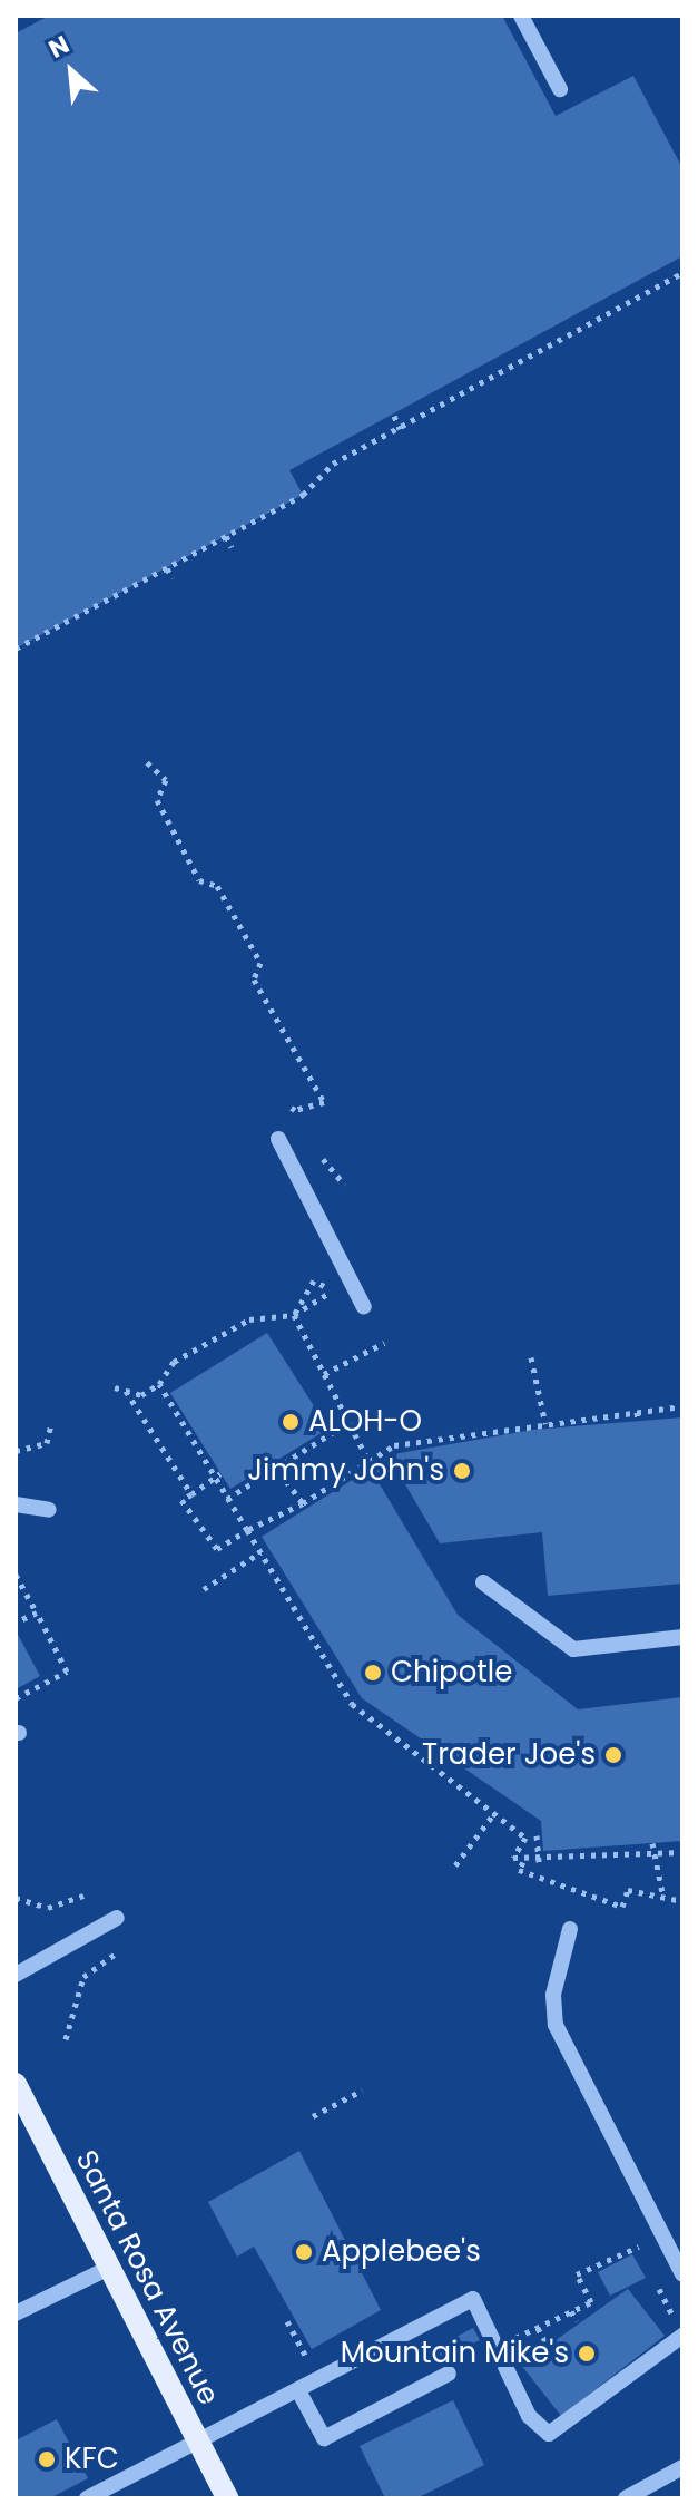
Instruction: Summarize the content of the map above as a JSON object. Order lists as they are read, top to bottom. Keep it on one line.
{"streets":{"main road":["Santa Rosa Avenue"]},"places":["ALOH-O","Jimmy John's","Chipotle","Trader Joe's","Applebee's","Mountain Mike's","KFC"],"north":"top left"}
